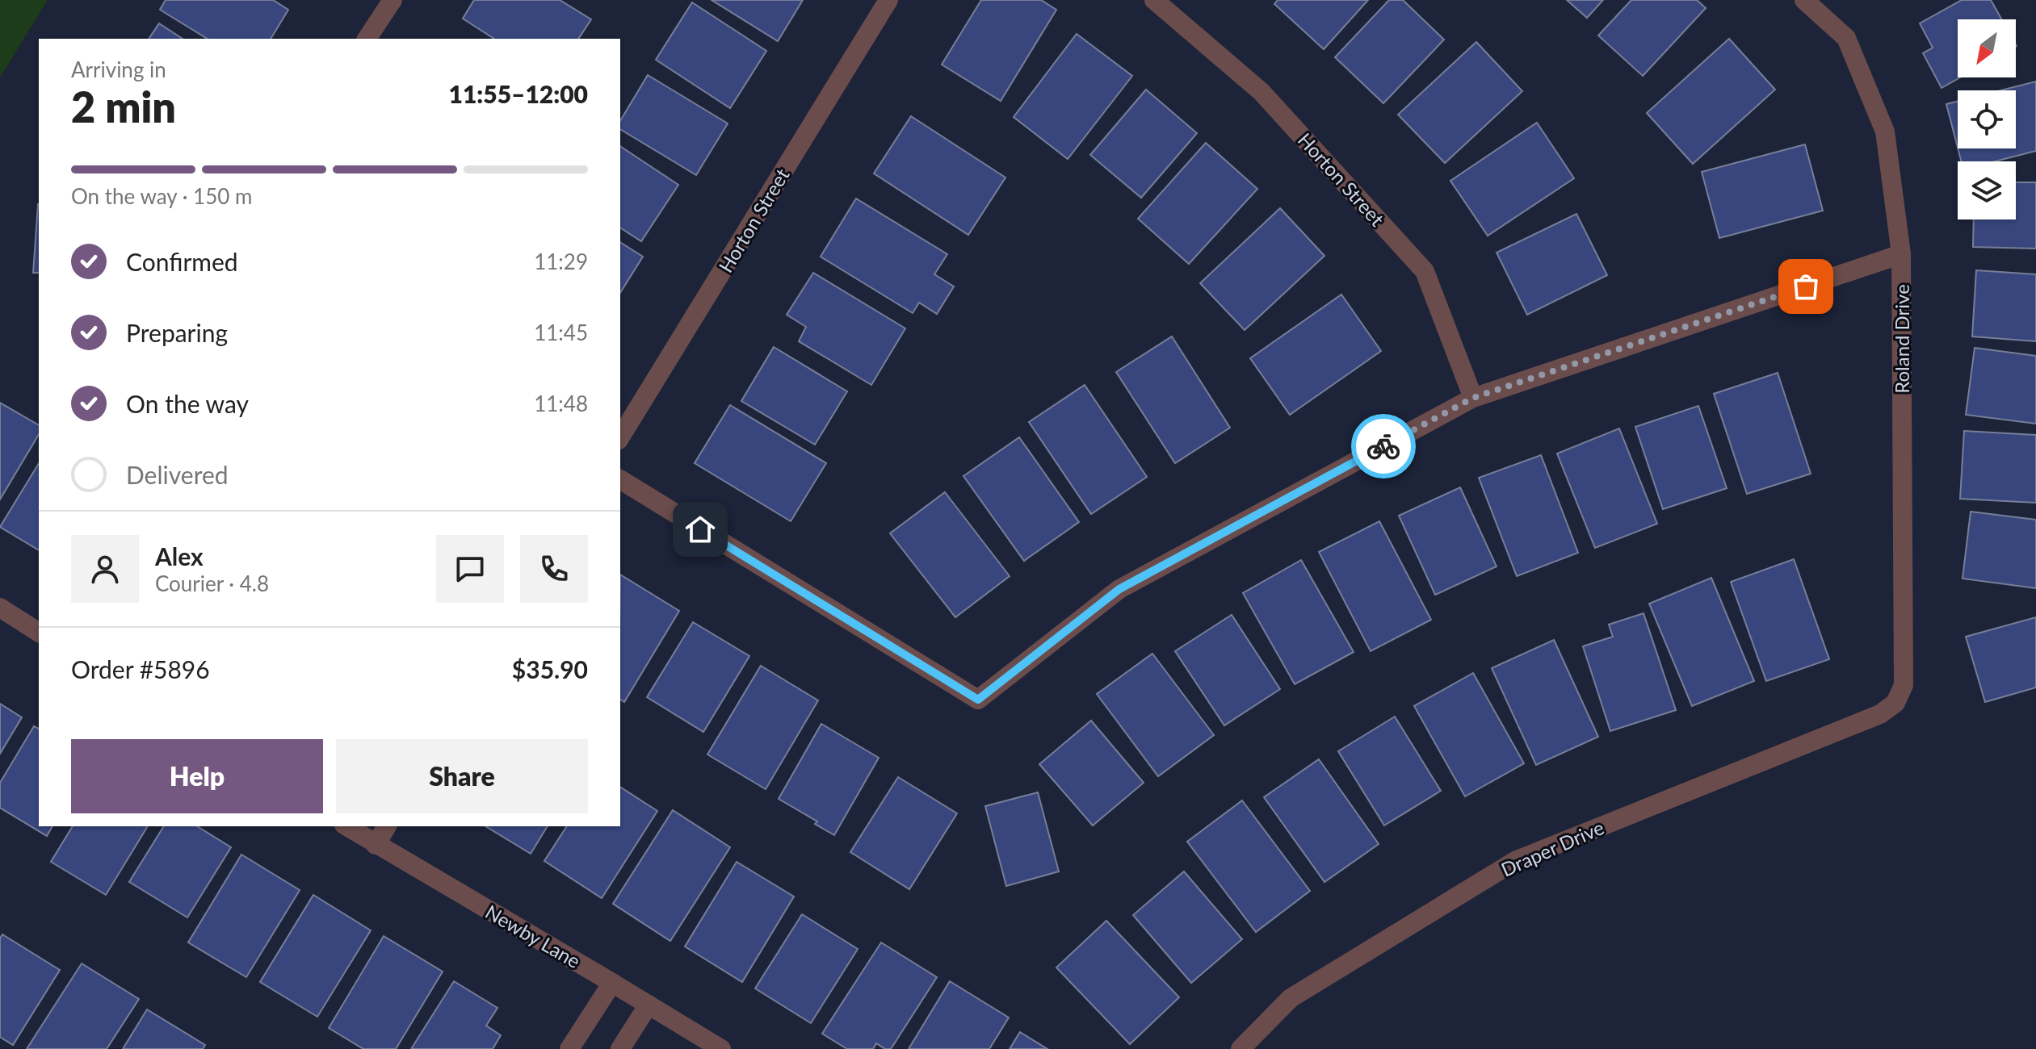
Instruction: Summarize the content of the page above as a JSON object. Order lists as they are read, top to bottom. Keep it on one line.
{"streets":{"street":["Horton Street","Roland Drive","Draper Drive","Newby Lane"]},"crossings":[["Roland Drive","Draper Drive"]],"north":"bottom left","page":{"heading":["2 min","Arriving in","11:55–12:00"],"panel":["Alex","Courier · 4.8","Order #5896","$35.90"],"bar":"On the way · 150 m","list":[["Confirmed","11:29"],["Preparing","11:45"],["On the way","11:48"],"Delivered"],"buttons":["Help","Share"]}}
